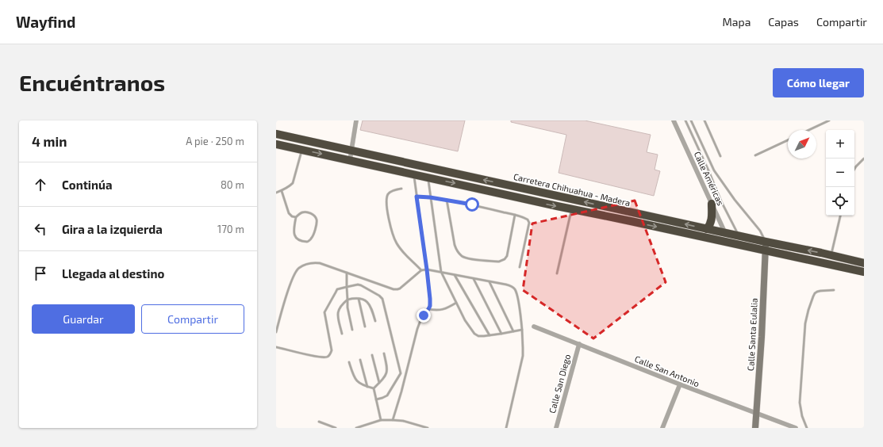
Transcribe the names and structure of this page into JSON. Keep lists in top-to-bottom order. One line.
{"streets":{"highway":["Carretera Chihuahua - Madera"],"street":["Calle Américas","Calle Santa Eulalia","Calle San Antonio","Calle San Diego"]},"crossings":[["Calle Américas","Carretera Chihuahua - Madera"],["Carretera Chihuahua - Madera","Calle Santa Eulalia"],["Calle Santa Eulalia","Calle San Antonio"],["Calle San Antonio","Calle San Diego"]],"north":"top right","page":{"header":"Wayfind","nav":["Mapa","Capas","Compartir"],"buttons":["Cómo llegar",["Guardar","Compartir"]],"title":"Encuéntranos","heading":["4 min","A pie · 250 m"],"map_buttons":["+","−"],"list":[["Continúa","80 m"],["Gira a la izquierda","170 m"],"Llegada al destino"]}}
